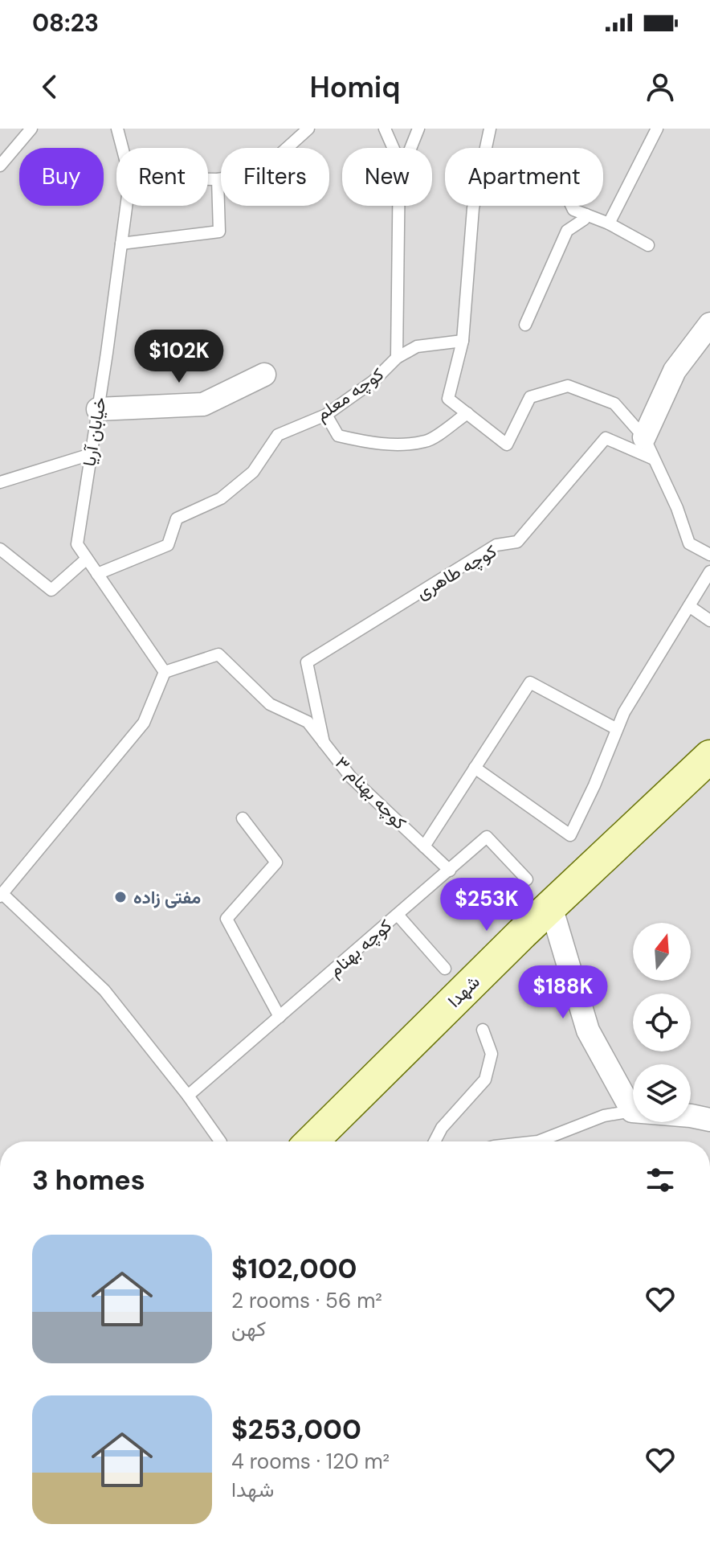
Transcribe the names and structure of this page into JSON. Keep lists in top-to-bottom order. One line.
{"streets":{"main road":["شهدا"],"lane":["کوچه معلم","خیابان آریا","کوچه طاهری","کوچه بهنام ۳","کوچه بهنام"]},"crossings":[["کوچه معلم","خیابان آریا"],["خیابان آریا","کوچه بهنام ۳"],["کوچه طاهری","کوچه بهنام ۳"],["کوچه بهنام ۳","کوچه بهنام"]],"places":["مفتی زاده"],"north":"top","page":{"status":"08:23","header":"Homiq","chip":["Buy","Rent","Filters","New","Apartment"],"price":["$102K","$253K","$188K"],"heading":"3 homes","list":[{"name":"$102,000","note":"2 rooms · 56 m² · کهن"},{"name":"$253,000","note":"4 rooms · 120 m² · شهدا"}]}}
